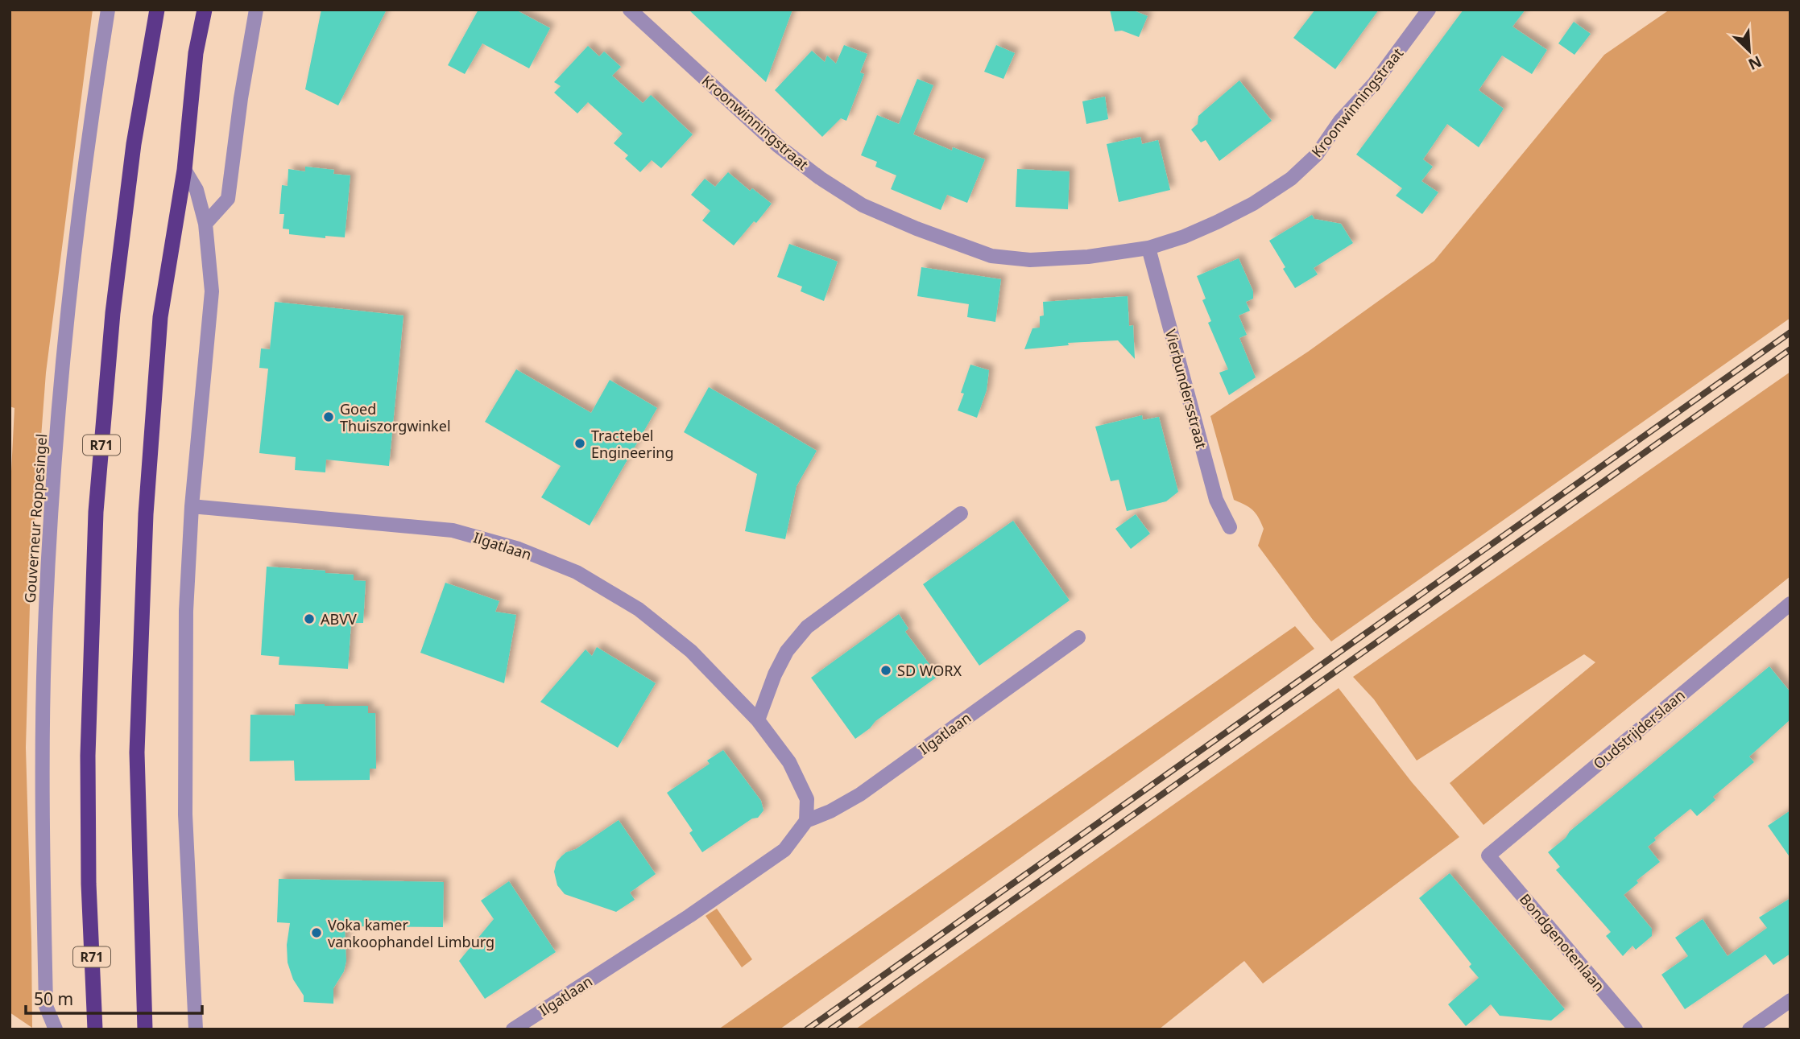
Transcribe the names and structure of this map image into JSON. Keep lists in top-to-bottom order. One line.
{"streets":{"highway":["R71"],"street":["Kroonwinningstraat","Vierbundersstraat","Gouverneur Roppesingel","Ilgatlaan","Oudstrijderslaan","Bondgenotenlaan"]},"crossings":[["Kroonwinningstraat","Vierbundersstraat"],["Oudstrijderslaan","Bondgenotenlaan"]],"places":["Goed Thuiszorgwinkel","Tractebel Engineering","ABVV","SD WORX","Voka kamer vankoophandel Limburg"],"scale_bar":"50 m","north":"bottom right"}
